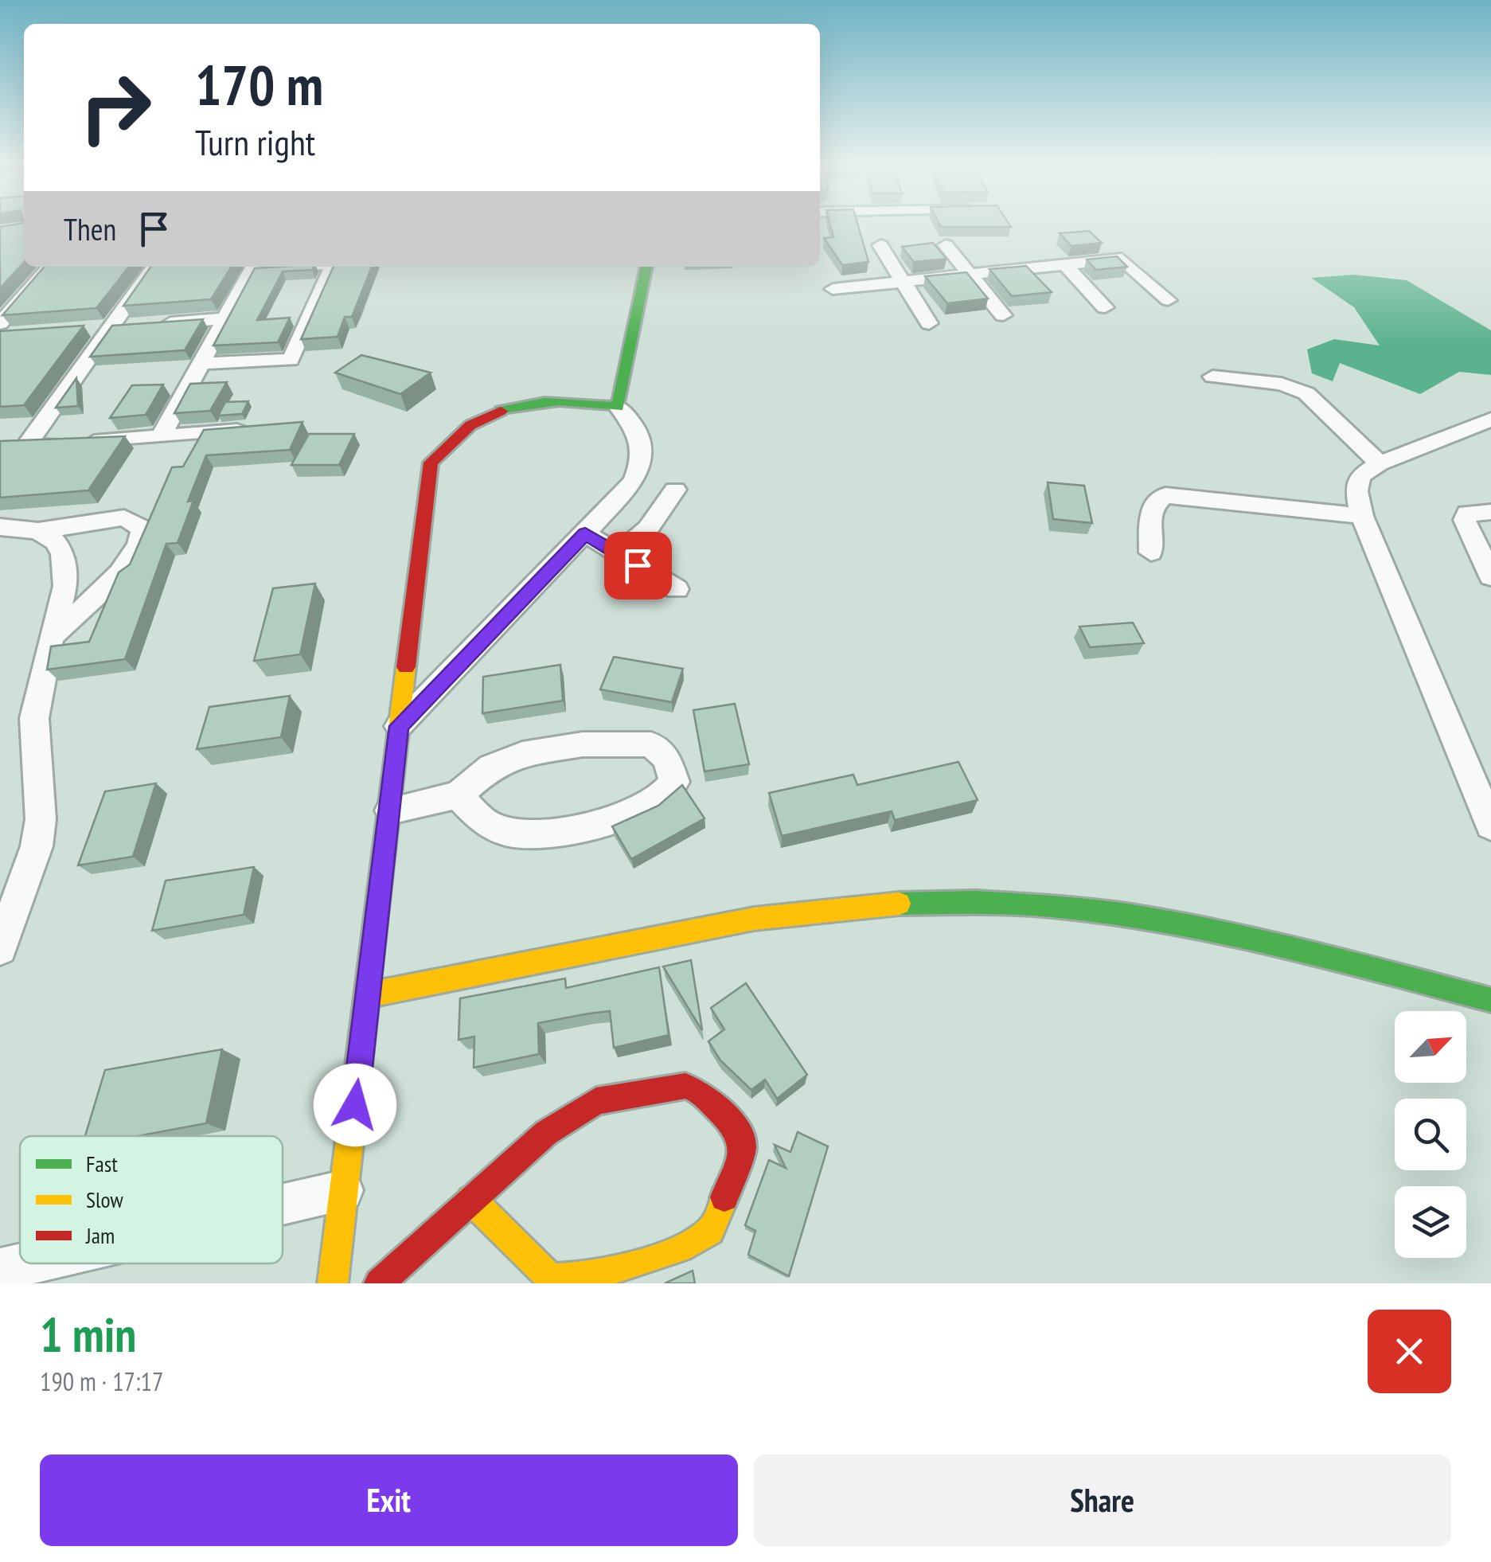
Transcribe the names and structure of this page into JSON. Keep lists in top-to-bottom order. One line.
{"legend":["Fast","Slow","Jam"],"north":"top right","page":{"turn":["170 m","Turn right"],"then":"Then","heading":["1 min","190 m · 17:17"],"buttons":["Exit","Share"]}}
